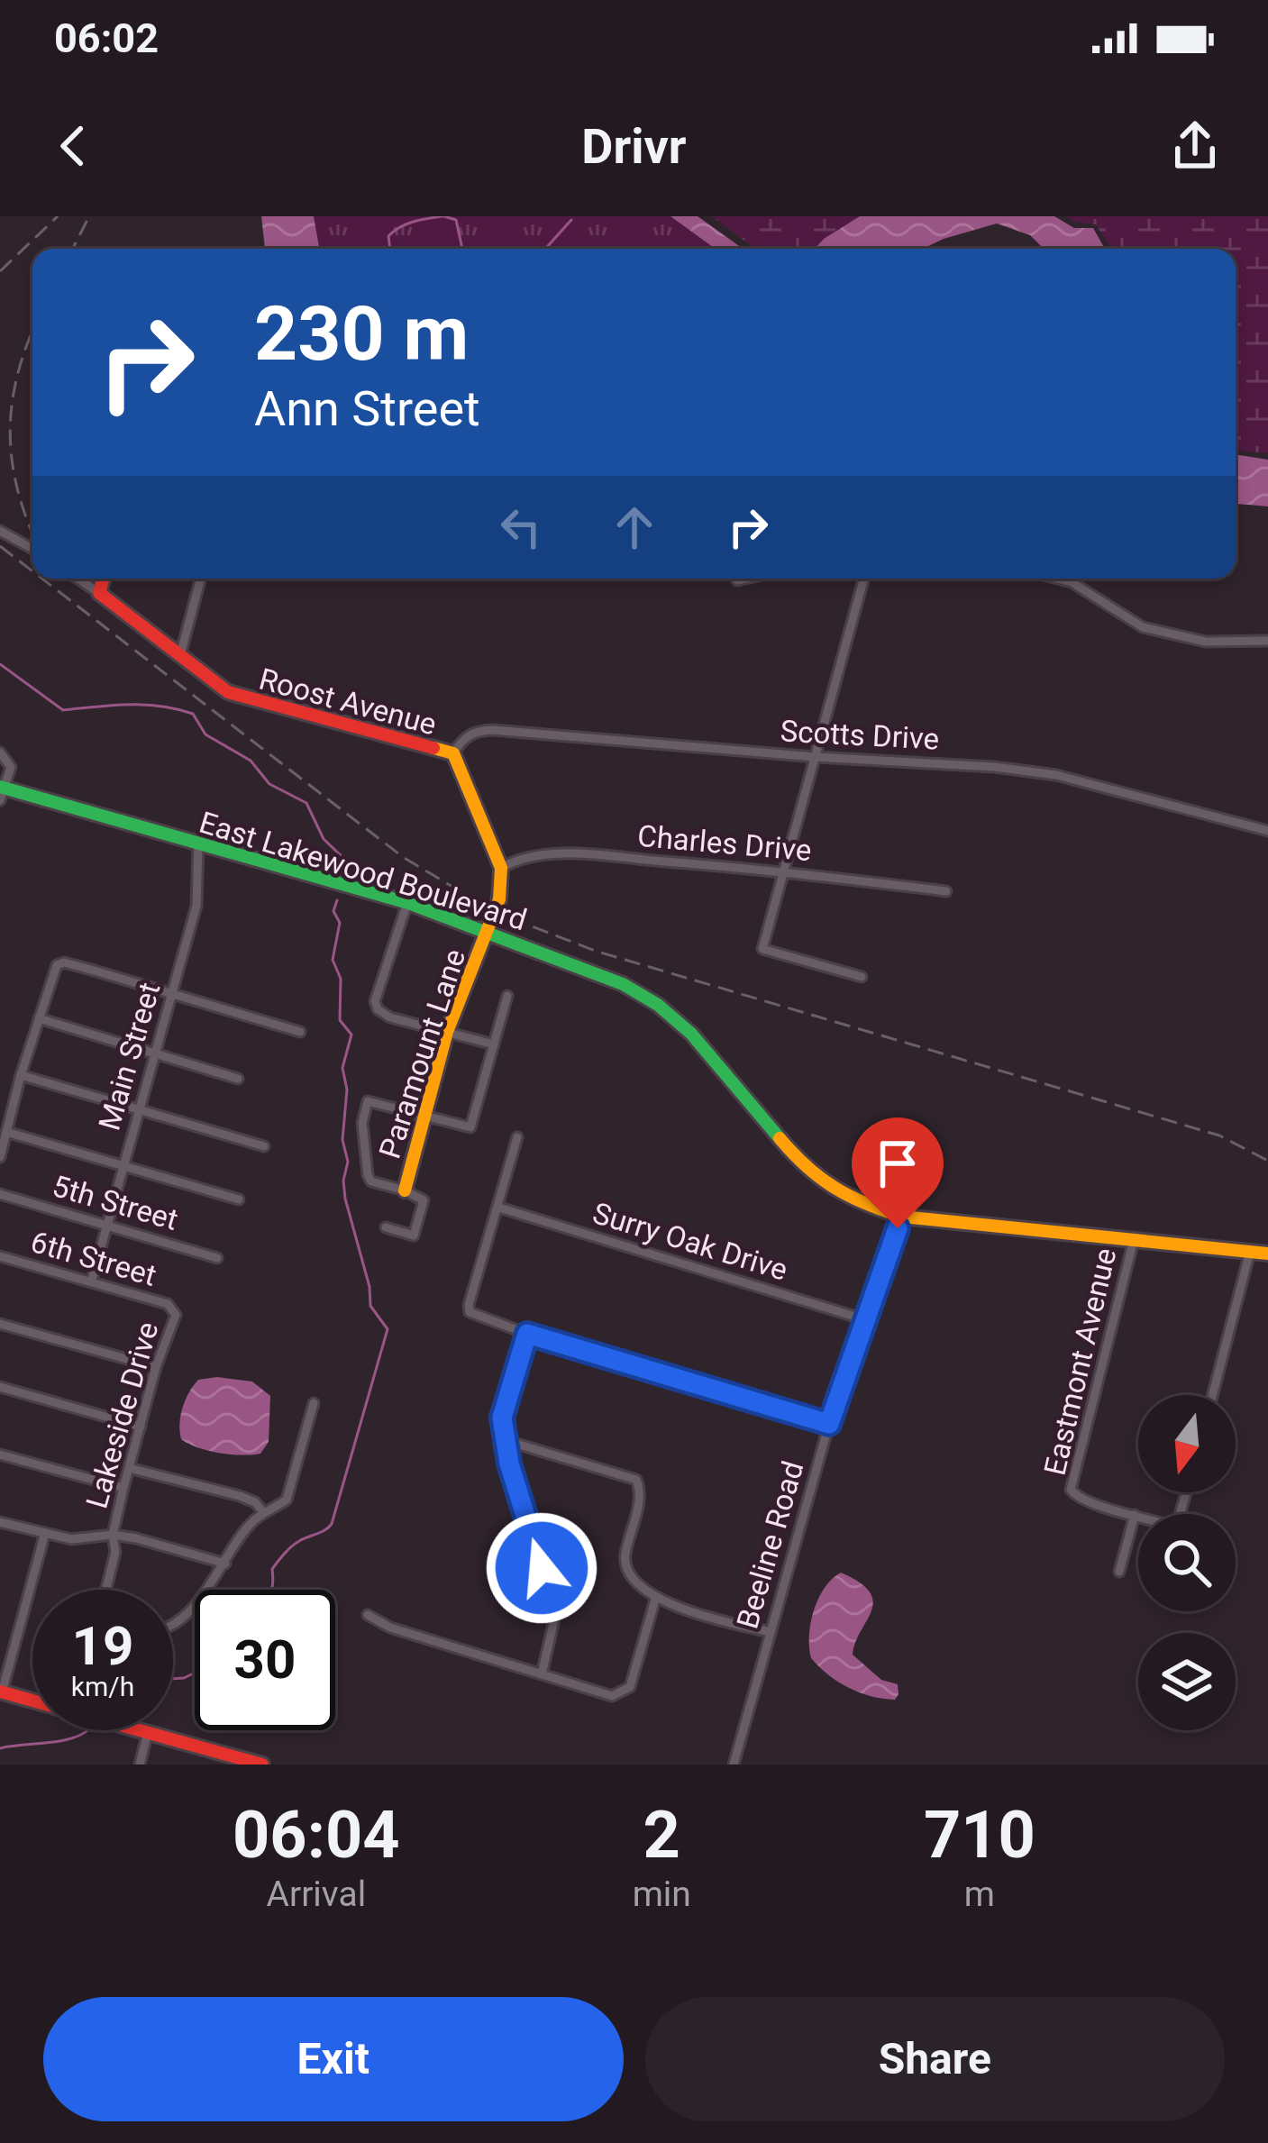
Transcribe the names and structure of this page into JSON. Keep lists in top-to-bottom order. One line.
{"streets":{"main road":["Roost Avenue","East Lakewood Boulevard","Paramount Lane"],"street":["Scotts Drive","Charles Drive","Main Street","5th Street","Surry Oak Drive","6th Street","Eastmont Avenue","Lakeside Drive","Beeline Road"]},"crossings":[["Roost Avenue","Scotts Drive"],["Roost Avenue","Charles Drive"],["East Lakewood Boulevard","Paramount Lane"],["East Lakewood Boulevard","Main Street"],["East Lakewood Boulevard","Eastmont Avenue"],["East Lakewood Boulevard","Beeline Road"],["Main Street","5th Street"],["Main Street","6th Street"],["Surry Oak Drive","Beeline Road"],["6th Street","Lakeside Drive"]],"north":"bottom","page":{"status":"06:02","header":"Drivr","turn":["230 m","Ann Street"],"speed":"19 km/h","limit":"30","eta":["06:04","Arrival","2","min","710","m"],"buttons":["Exit","Share"]}}
